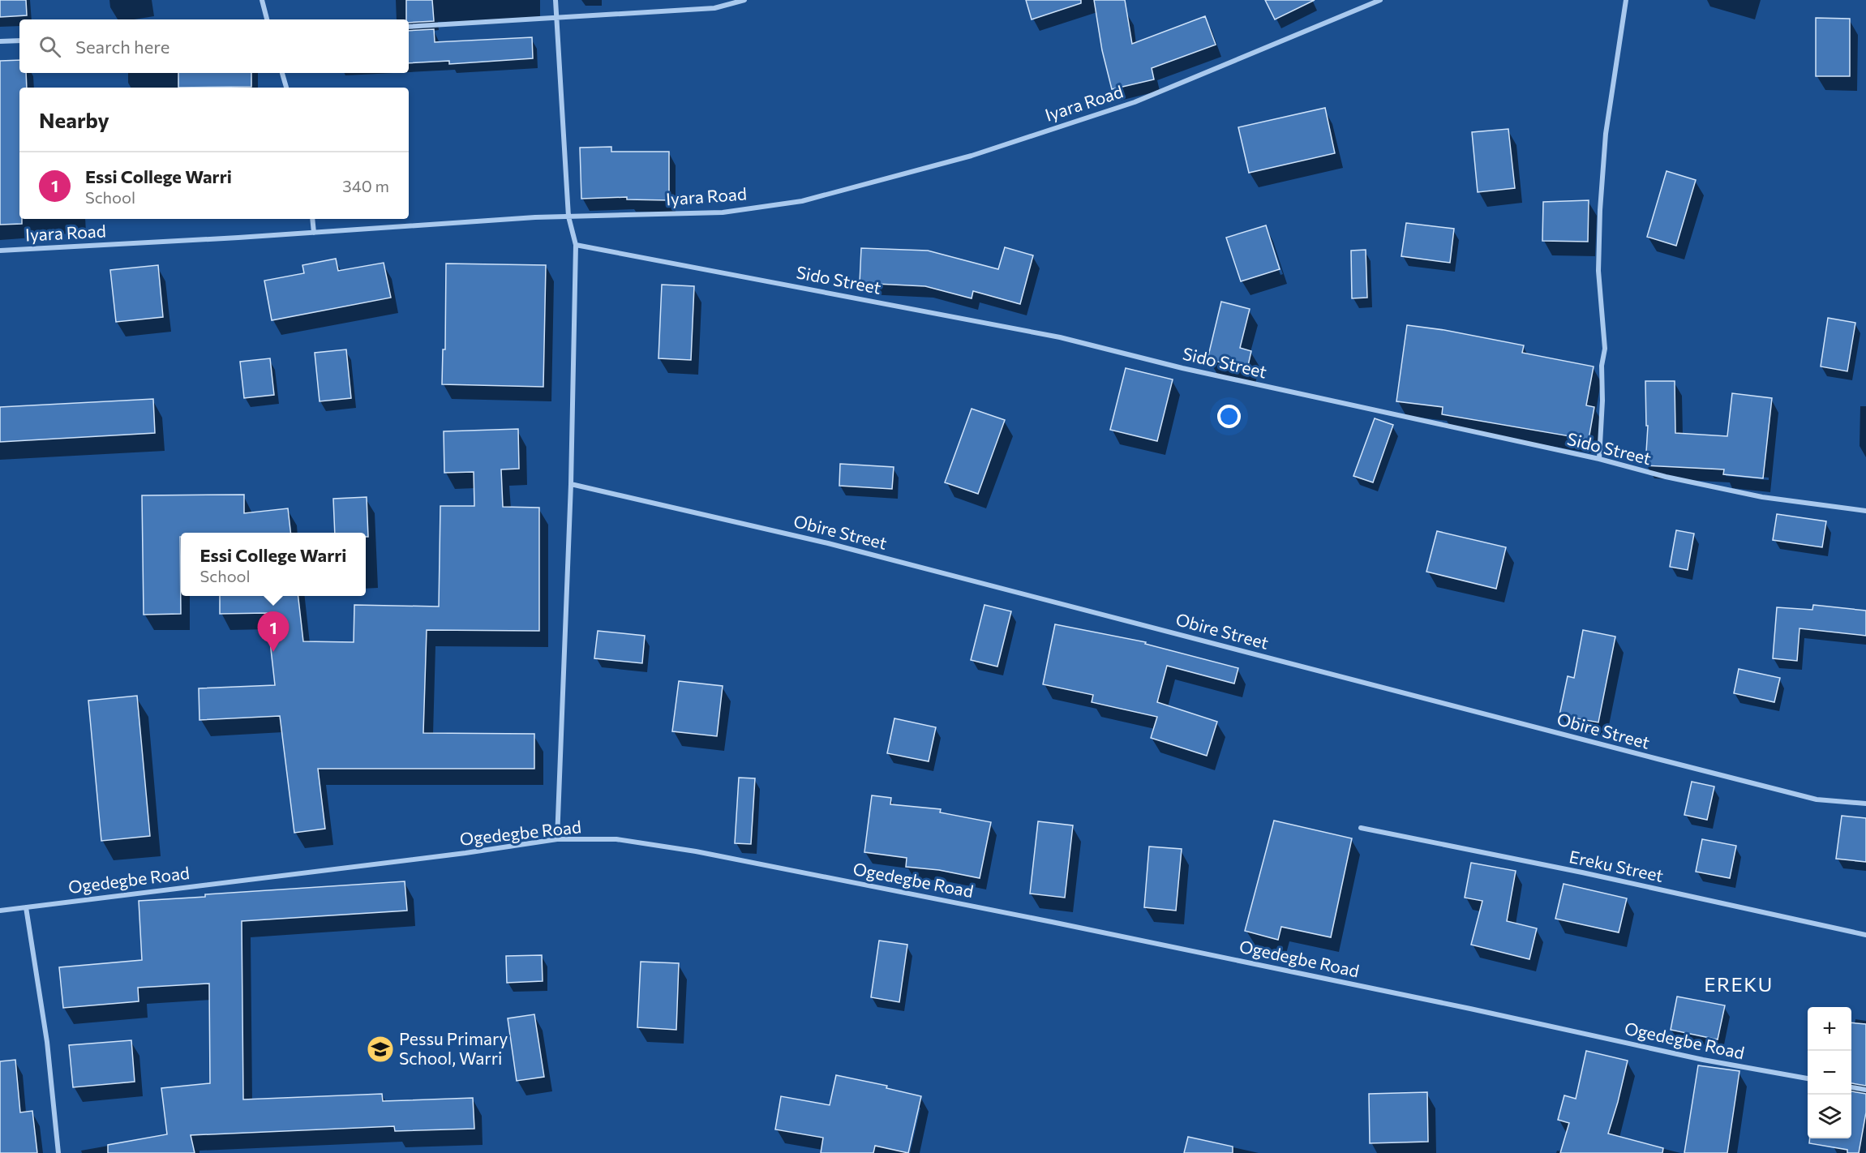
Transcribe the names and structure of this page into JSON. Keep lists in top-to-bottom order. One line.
{"streets":{"street":["Iyara Road","Sido Street","Obire Street","Ogedegbe Road","Ereku Street"]},"districts":["EREKU"],"places":{"school or university":["Pessu Primary School, Warri"]},"page":{"search":"Search here","heading":"Nearby","list":[{"mark":"1","name":"Essi College Warri","note":"School","value":"340 m"}],"popup":["Essi College Warri","School"],"pins":"1","map_buttons":["+","−"]}}
